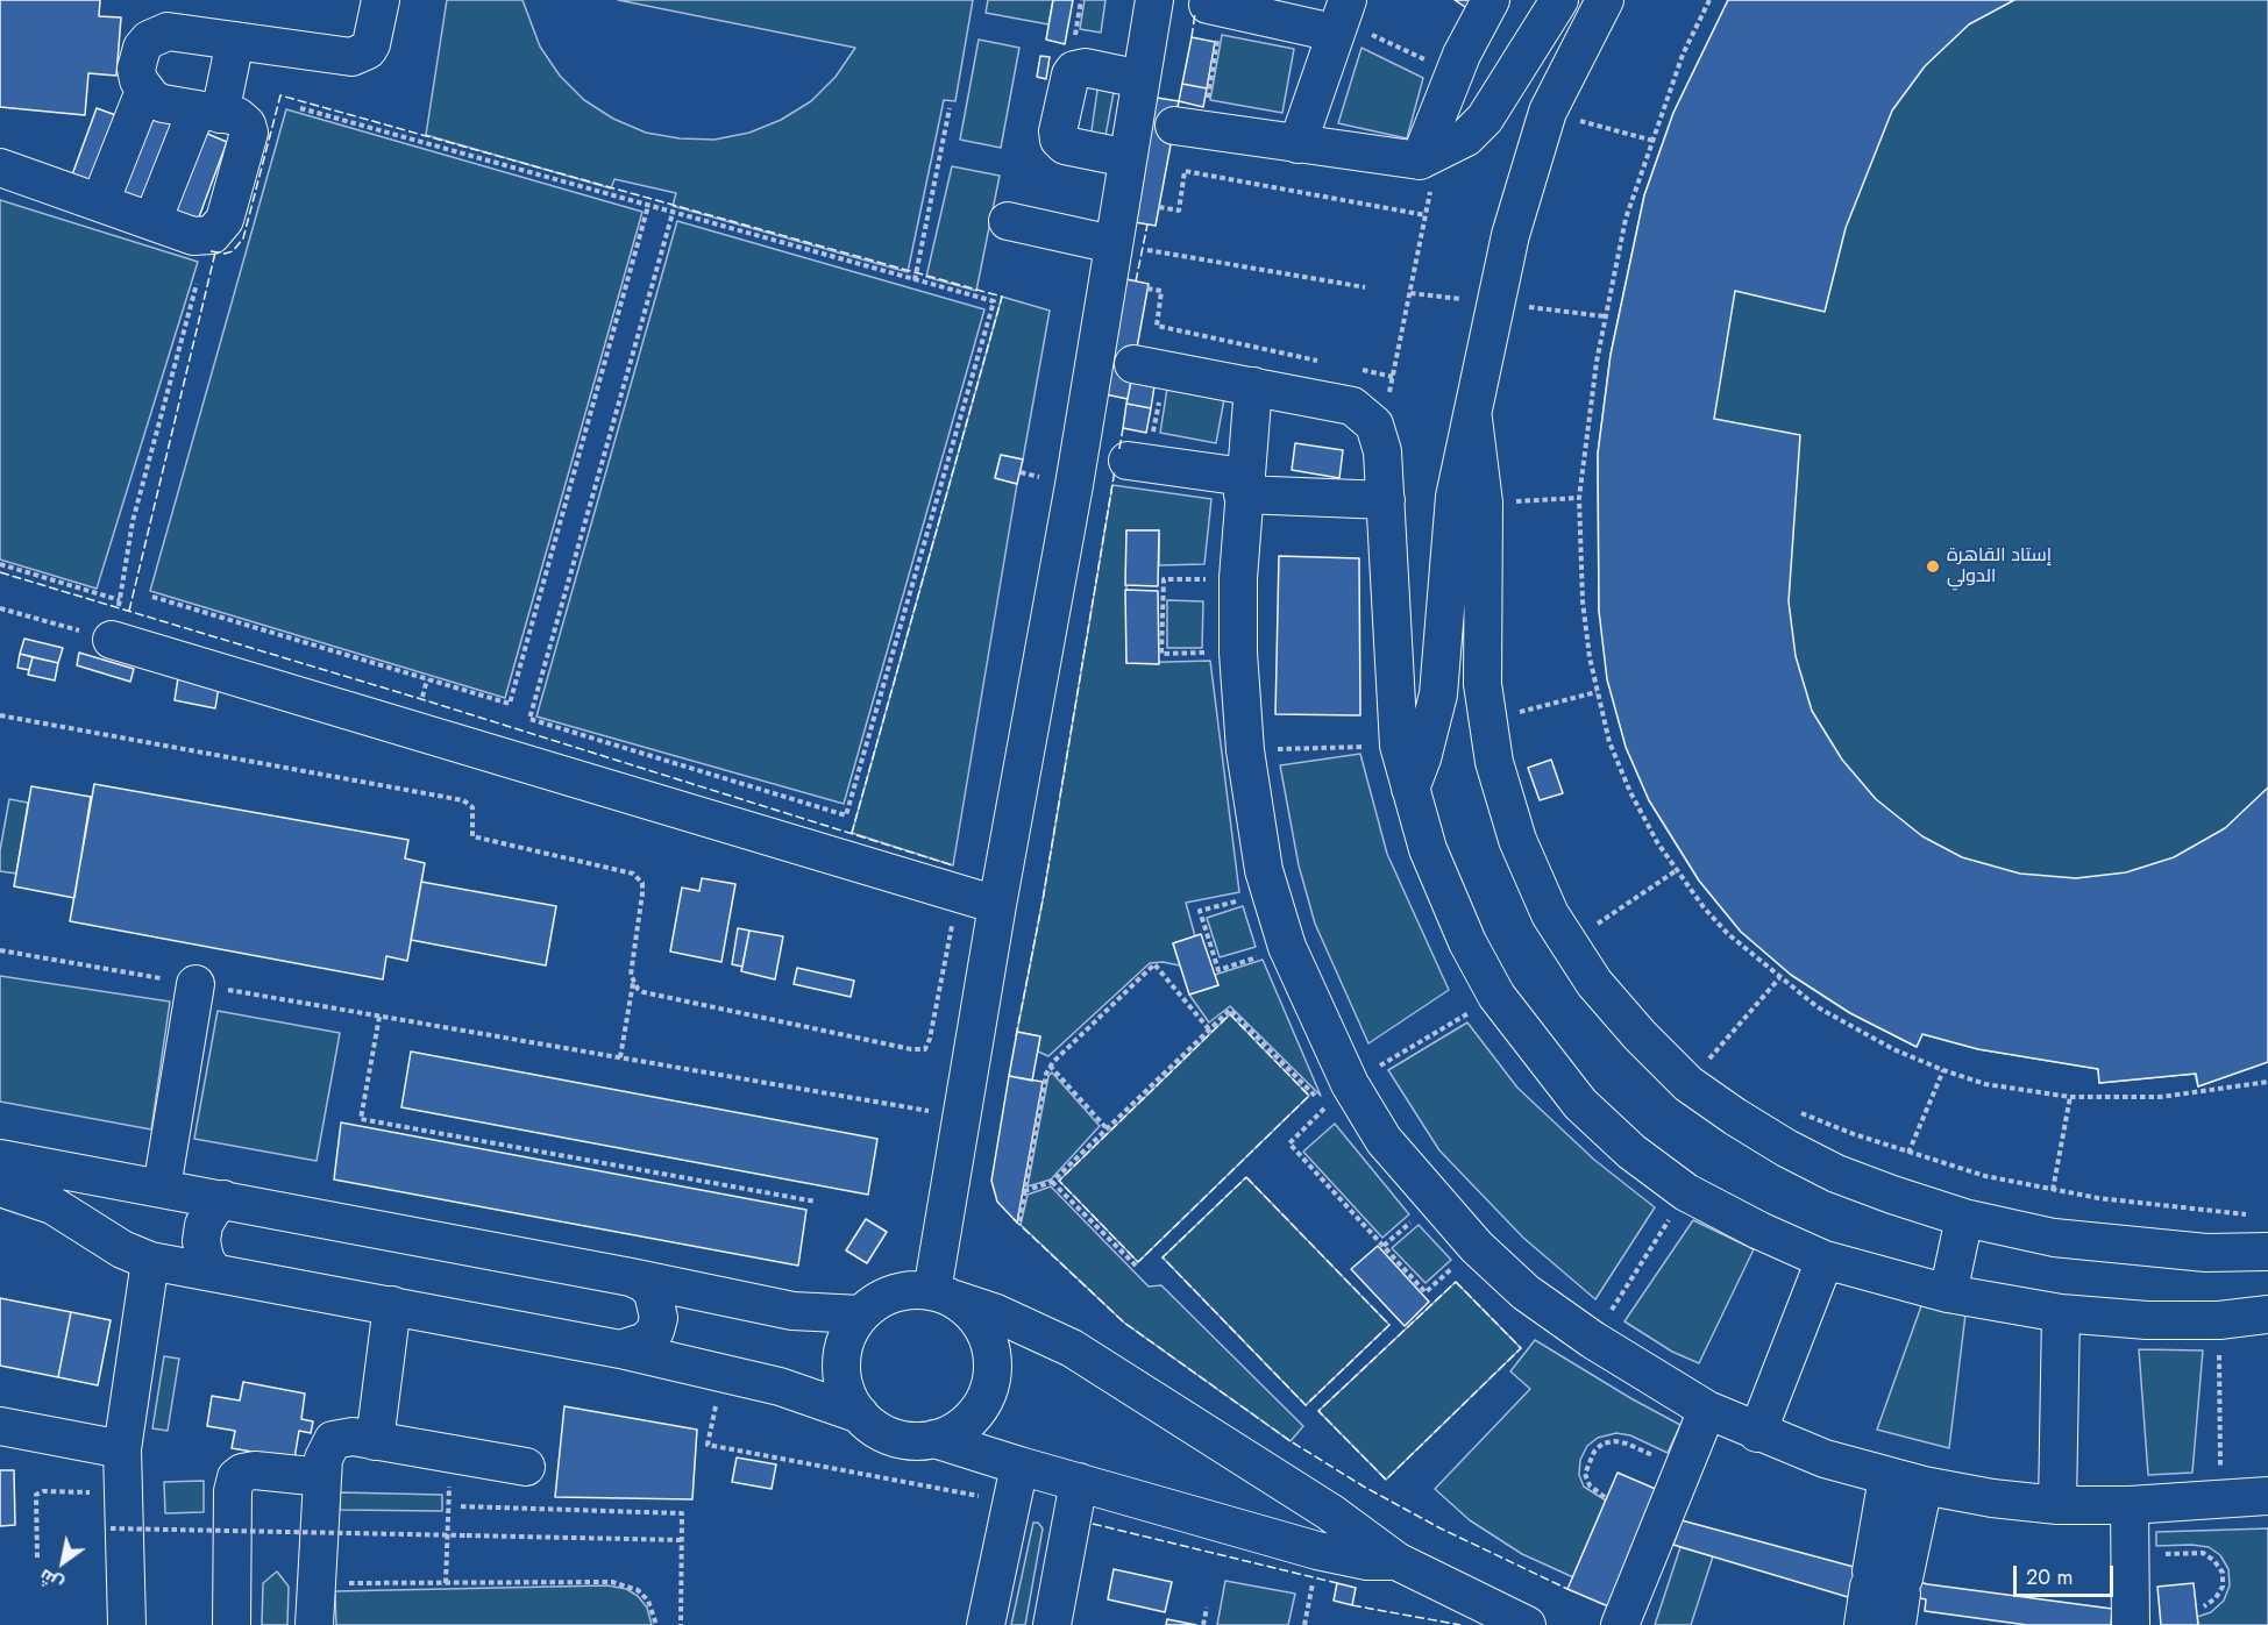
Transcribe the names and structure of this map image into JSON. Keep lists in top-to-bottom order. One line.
{"places":["إستاد القاهرة الدولي"],"scale_bar":"20 m","north":"bottom left"}
